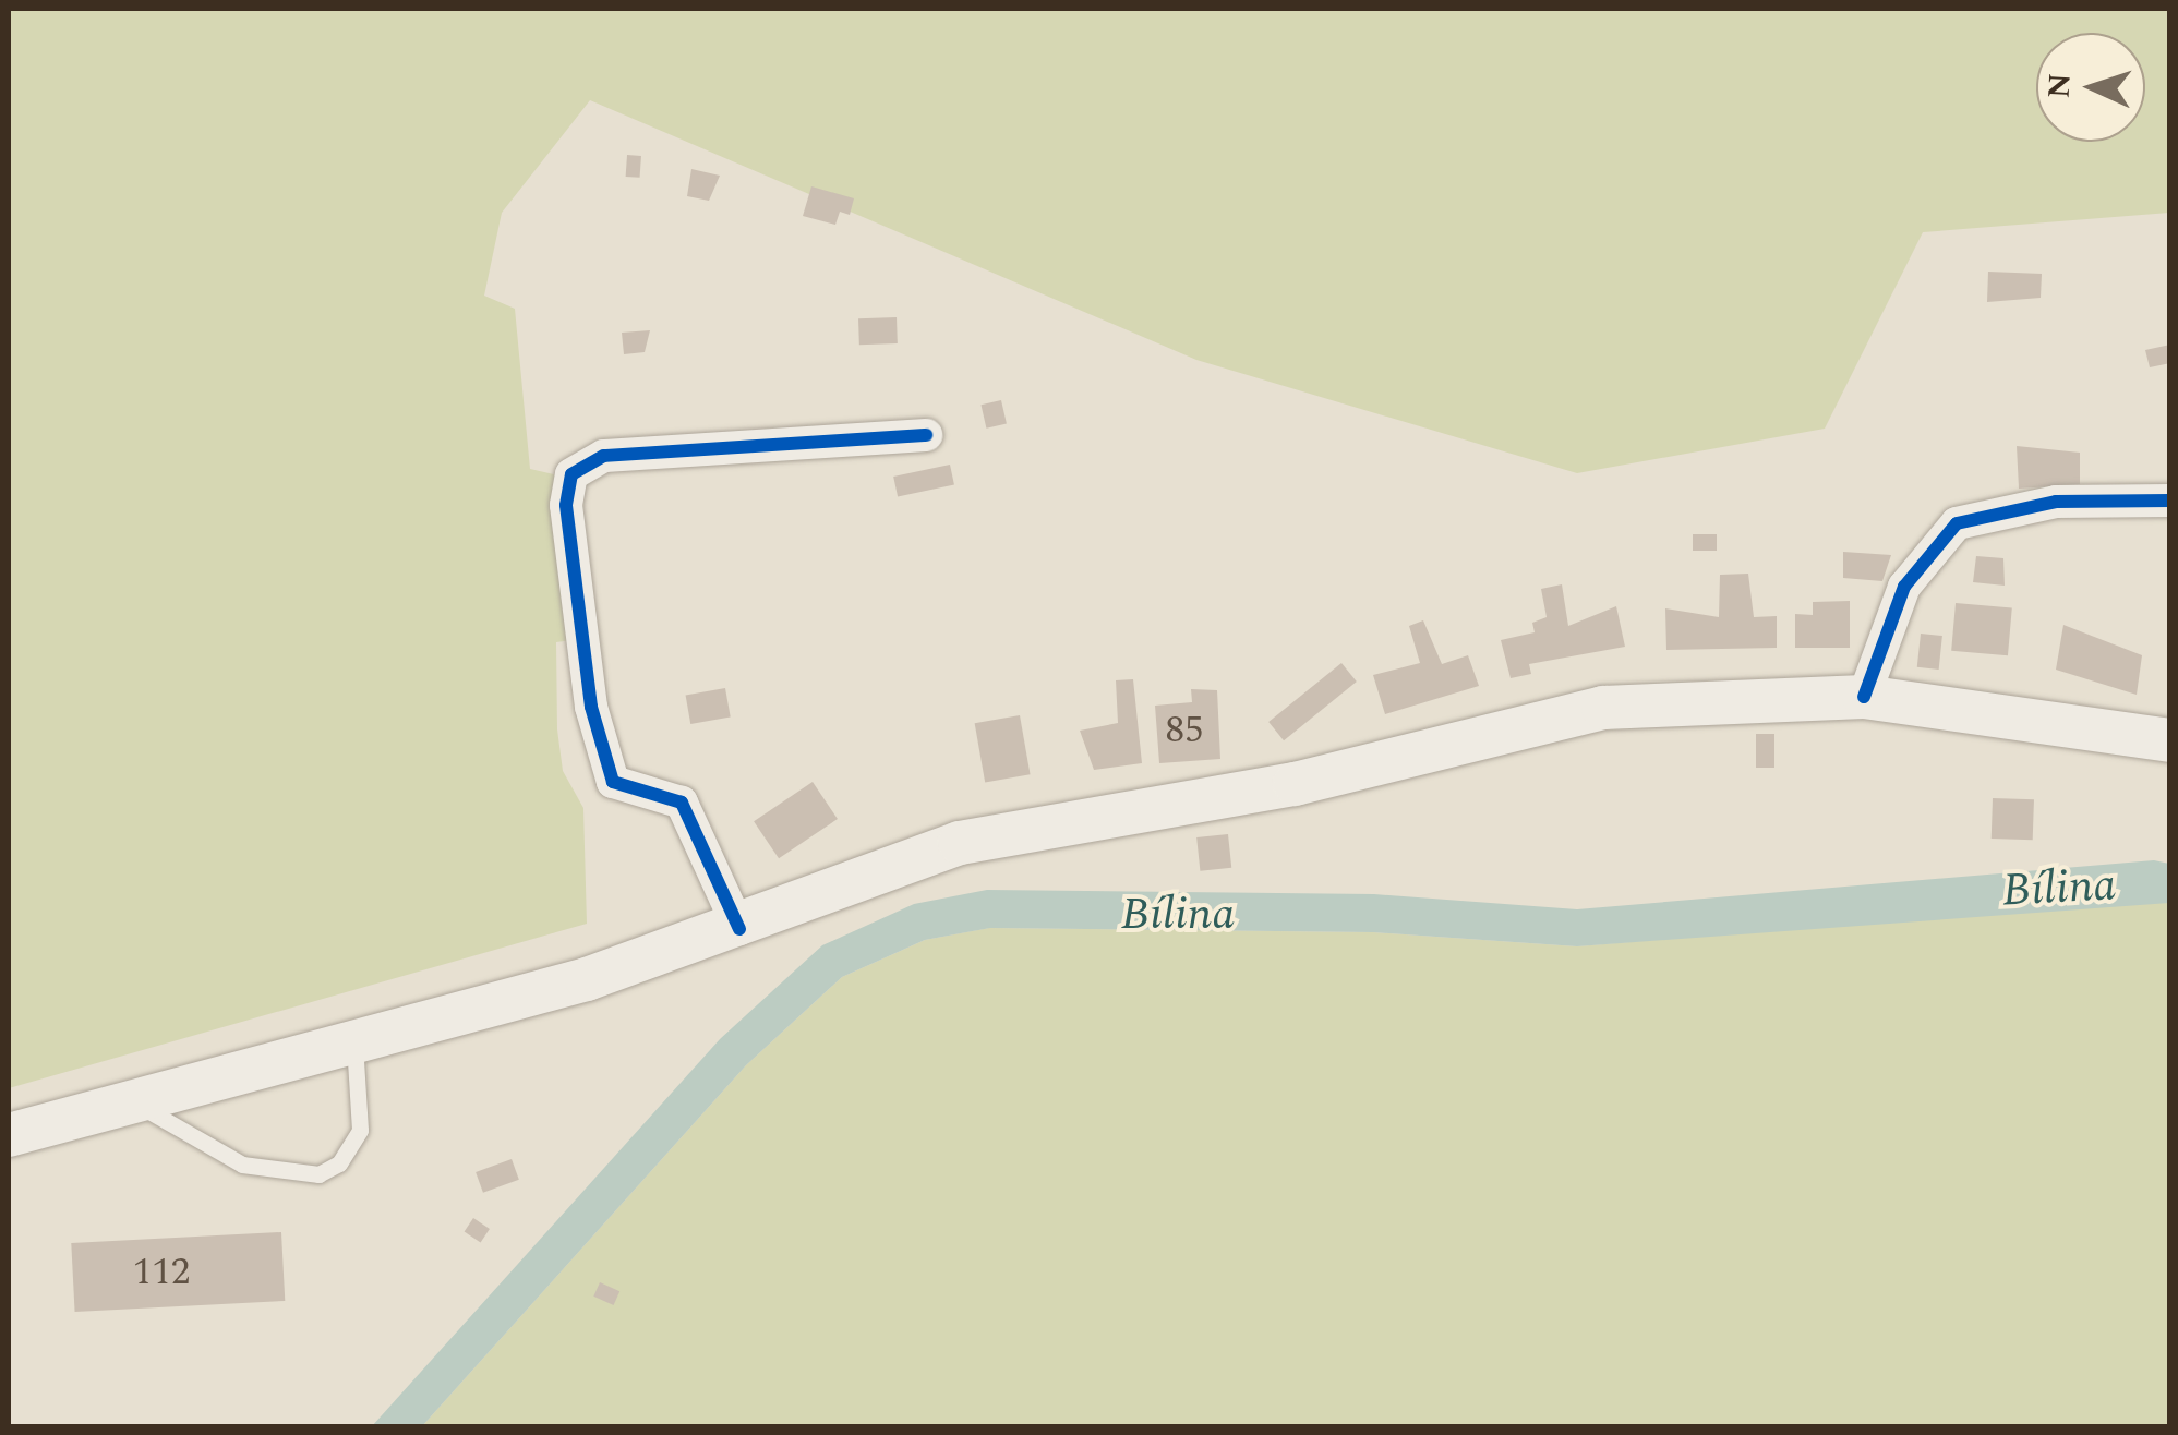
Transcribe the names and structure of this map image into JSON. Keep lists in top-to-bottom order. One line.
{"water":["Bílina"],"house_numbers":["85","112"],"north":"left"}
